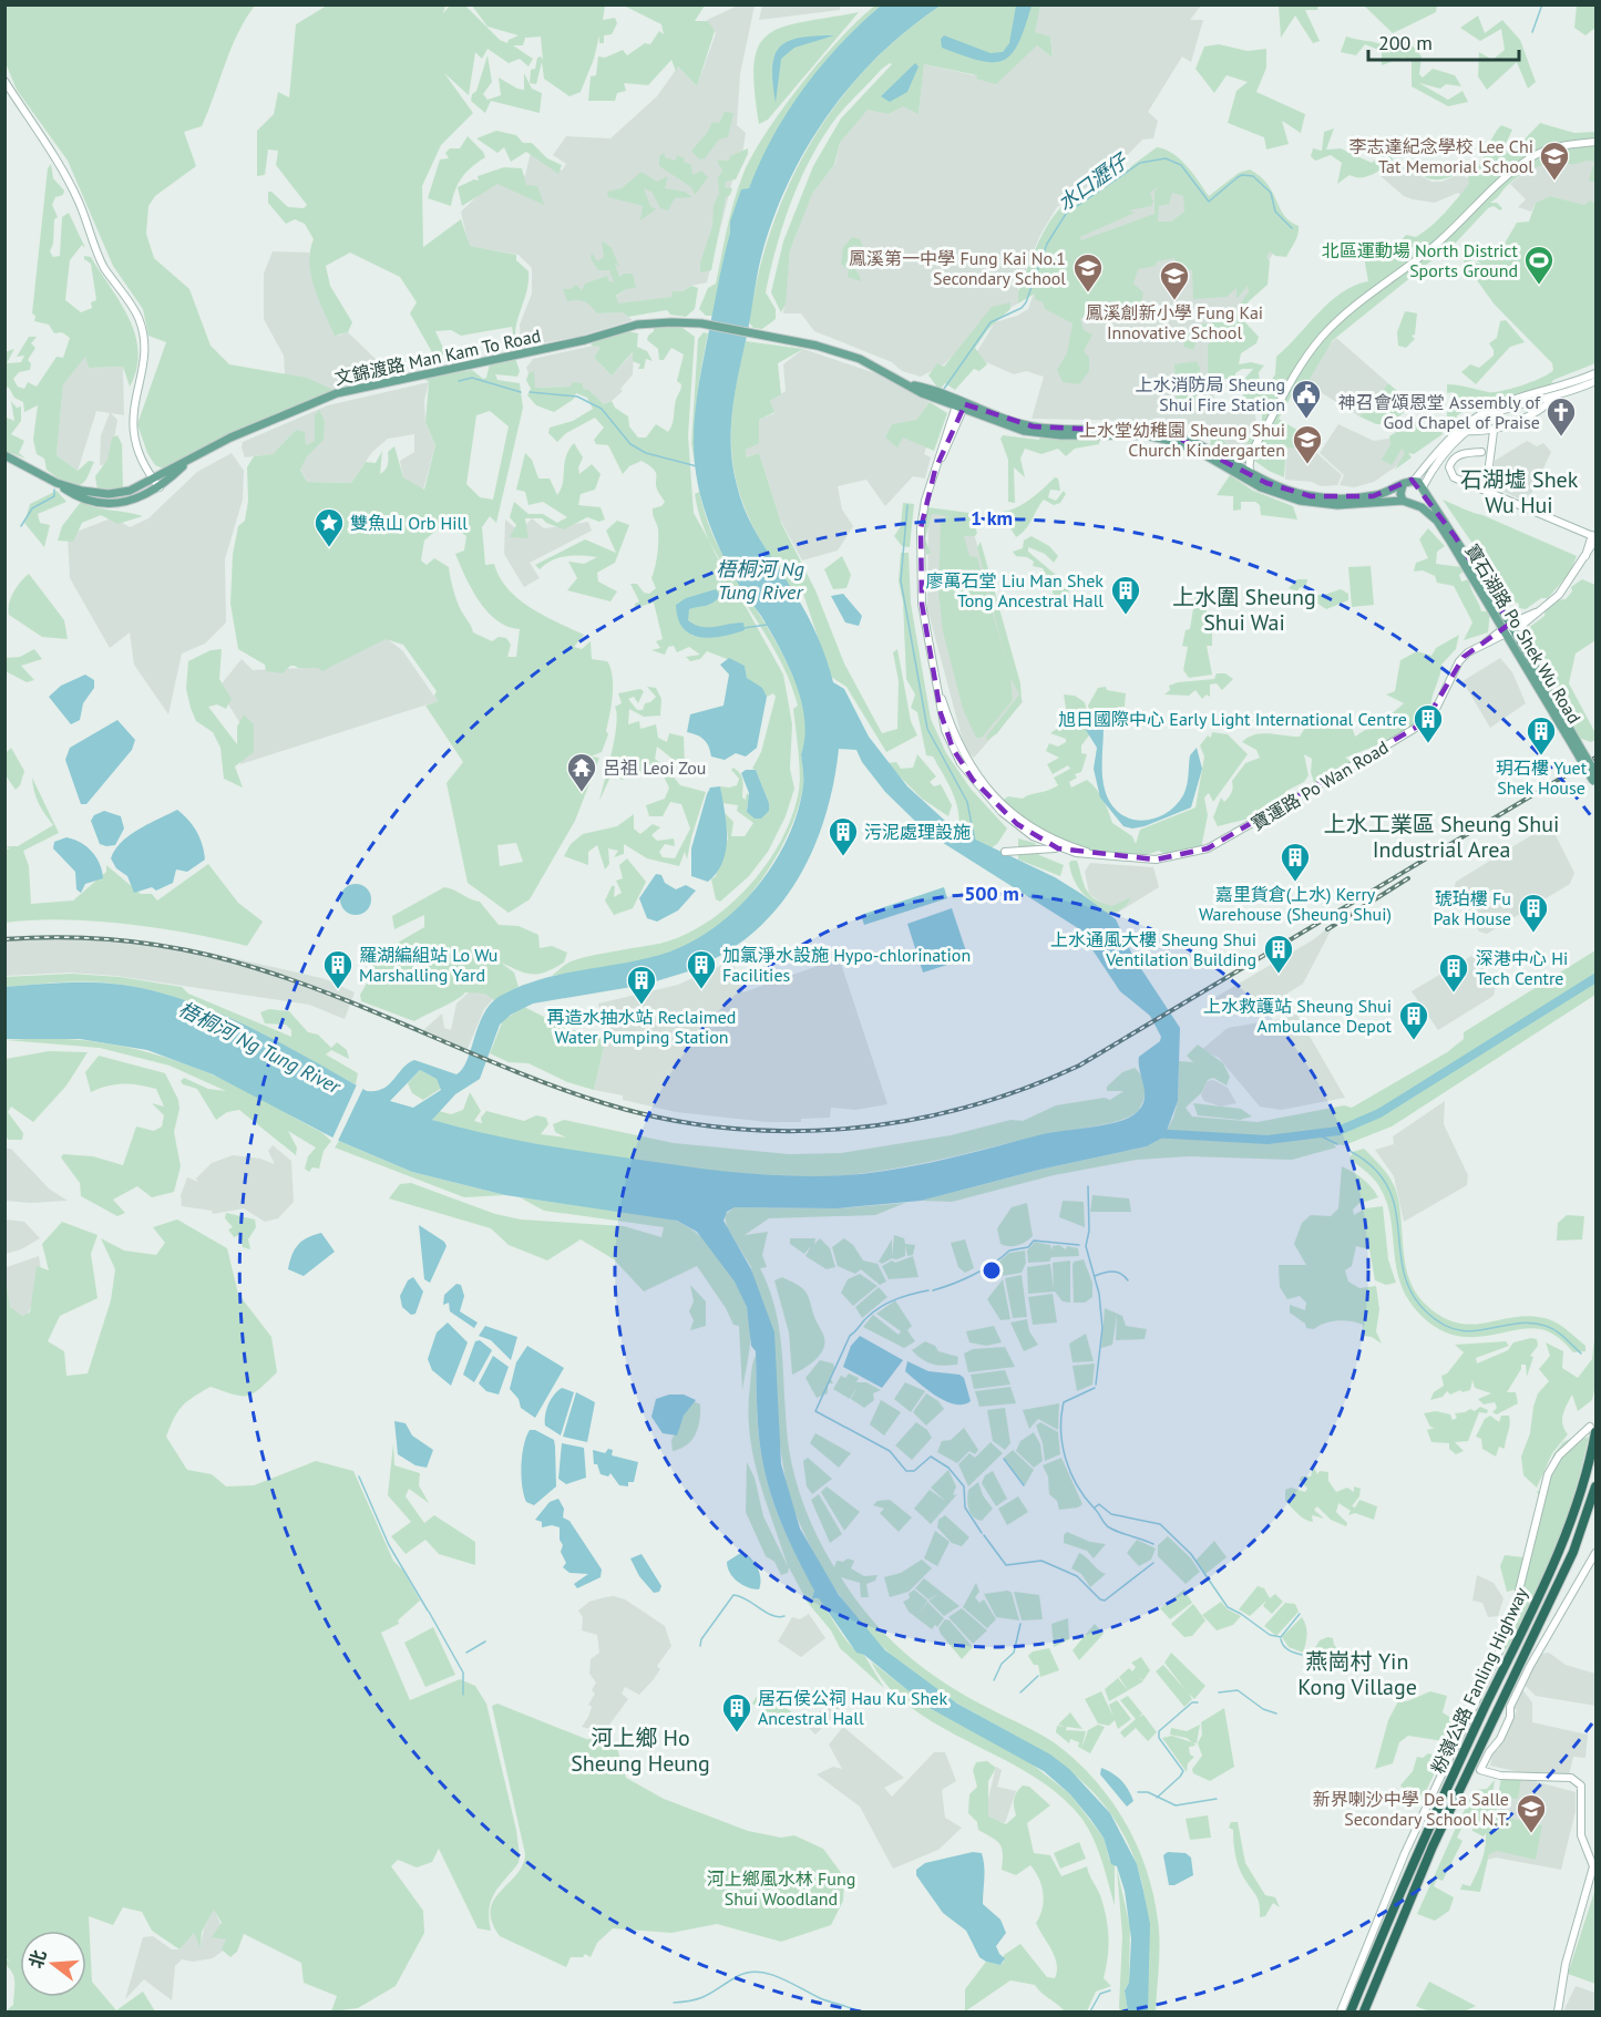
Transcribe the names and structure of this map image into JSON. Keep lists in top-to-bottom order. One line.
{"streets":{"highway":["粉嶺公路 Fanling Highway"],"main road":["文錦渡路 Man Kam To Road","寶石湖路 Po Shek Wu Road"],"street":["寶運路 Po Wan Road"]},"crossings":[["文錦渡路 Man Kam To Road","寶運路 Po Wan Road"],["寶石湖路 Po Shek Wu Road","寶運路 Po Wan Road"]],"districts":["石湖墟 Shek Wu Hui","上水圍 Sheung Shui Wai","上水工業區 Sheung Shui Industrial Area","燕崗村 Yin Kong Village","河上鄉 Ho Sheung Heung"],"water":["水口瀝仔","梧桐河 Ng Tung River"],"parks":["河上鄉風水林 Fung Shui Woodland"],"places":{"school or university":["李志達紀念學校 Lee Chi Tat Memorial School","鳳溪第一中學 Fung Kai No.1 Secondary School","鳳溪創新小學 Fung Kai Innovative School","上水堂幼稚園 Sheung Shui Church Kindergarten","新界喇沙中學 De La Salle Secondary School N.T."],"sports":["北區運動場 North District Sports Ground"],"public building":["上水消防局 Sheung Shui Fire Station"],"church":["神召會頌恩堂 Assembly of God Chapel of Praise"],"place":["雙魚山 Orb Hill"],"building":["廖萬石堂 Liu Man Shek Tong Ancestral Hall","旭日國際中心 Early Light International Centre","玥石樓 Yuet Shek House","污泥處理設施","嘉里貨倉(上水) Kerry Warehouse (Sheung Shui)","琥珀樓 Fu Pak House","上水通風大樓 Sheung Shui Ventilation Building","羅湖編組站 Lo Wu Marshalling Yard","加氯淨水設施 Hypo-chlorination Facilities","深港中心 Hi Tech Centre","再造水抽水站 Reclaimed Water Pumping Station","上水救護站 Sheung Shui Ambulance Depot","居石侯公祠 Hau Ku Shek Ancestral Hall"],"temple":["呂祖 Leoi Zou"]},"scale_bar":"200 m","north":"left","rings":["1 km","500 m"]}
